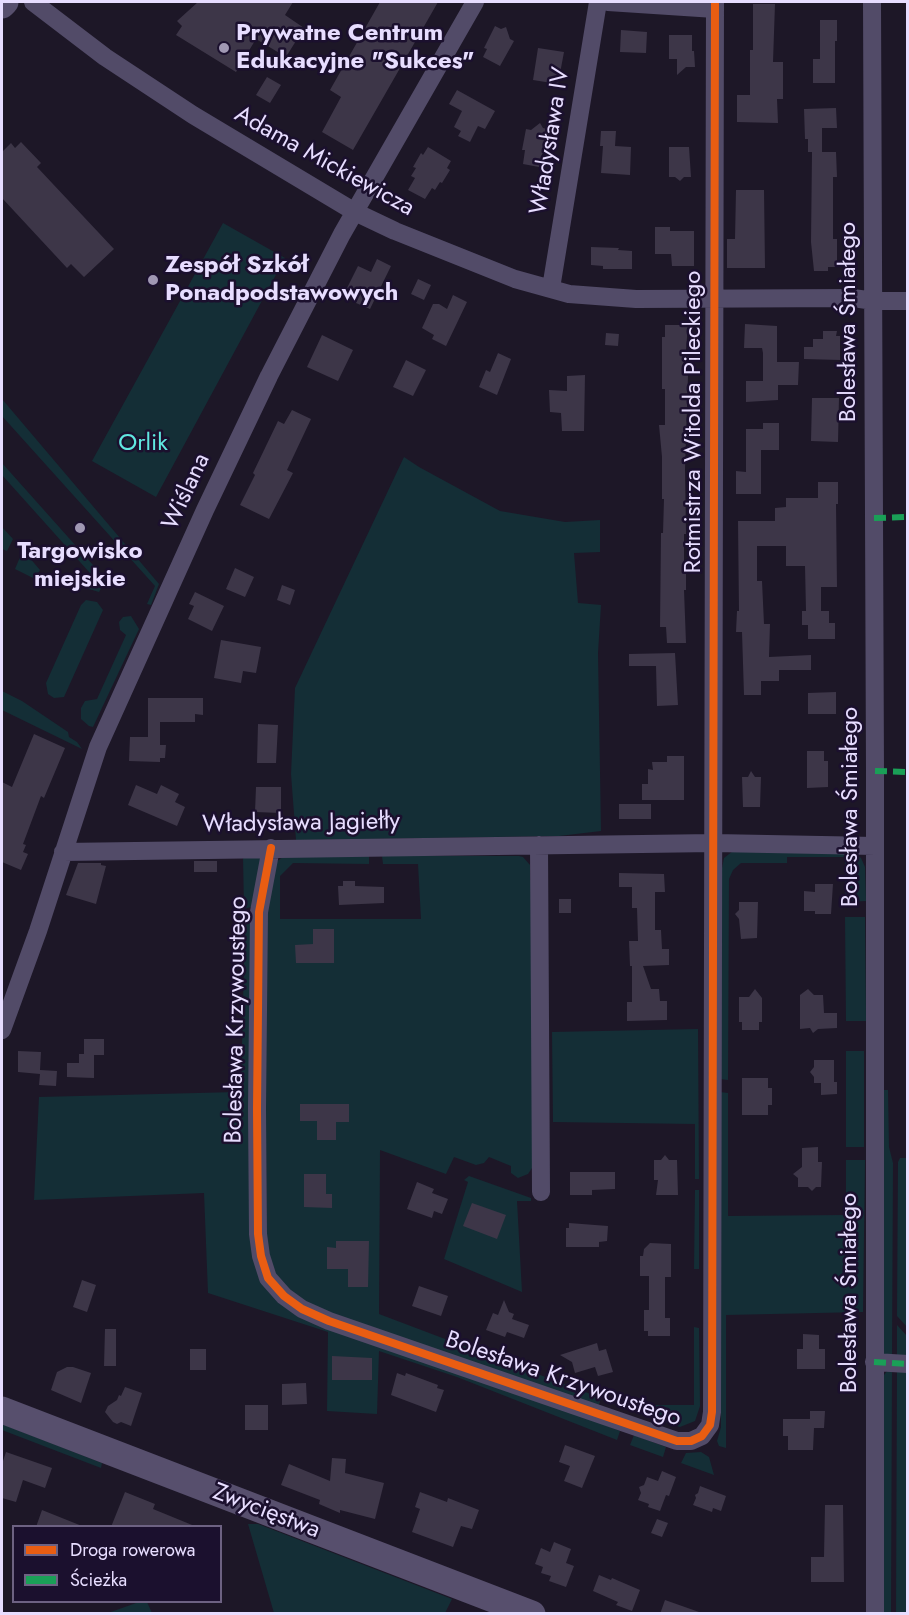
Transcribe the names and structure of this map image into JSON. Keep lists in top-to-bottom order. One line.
{"streets":{"street":["Władysława IV","Adama Mickiewicza","Bolesława Śmiałego","Rotmistrza Witolda Pileckiego","Wiślana","Władysława Jagiełły","Bolesława Krzywoustego","Zwycięstwa"]},"crossings":[["Władysława IV","Adama Mickiewicza"],["Adama Mickiewicza","Bolesława Śmiałego"],["Adama Mickiewicza","Rotmistrza Witolda Pileckiego"],["Adama Mickiewicza","Wiślana"],["Bolesława Śmiałego","Władysława Jagiełły"],["Rotmistrza Witolda Pileckiego","Władysława Jagiełły"],["Rotmistrza Witolda Pileckiego","Bolesława Krzywoustego"],["Wiślana","Władysława Jagiełły"],["Władysława Jagiełły","Bolesława Krzywoustego"]],"parks":["Orlik"],"places":["Prywatne Centrum Edukacyjne \"Sukces\"","Zespół Szkół Ponadpodstawowych","Targowisko miejskie"],"legend":["Droga rowerowa","Ścieżka"]}
